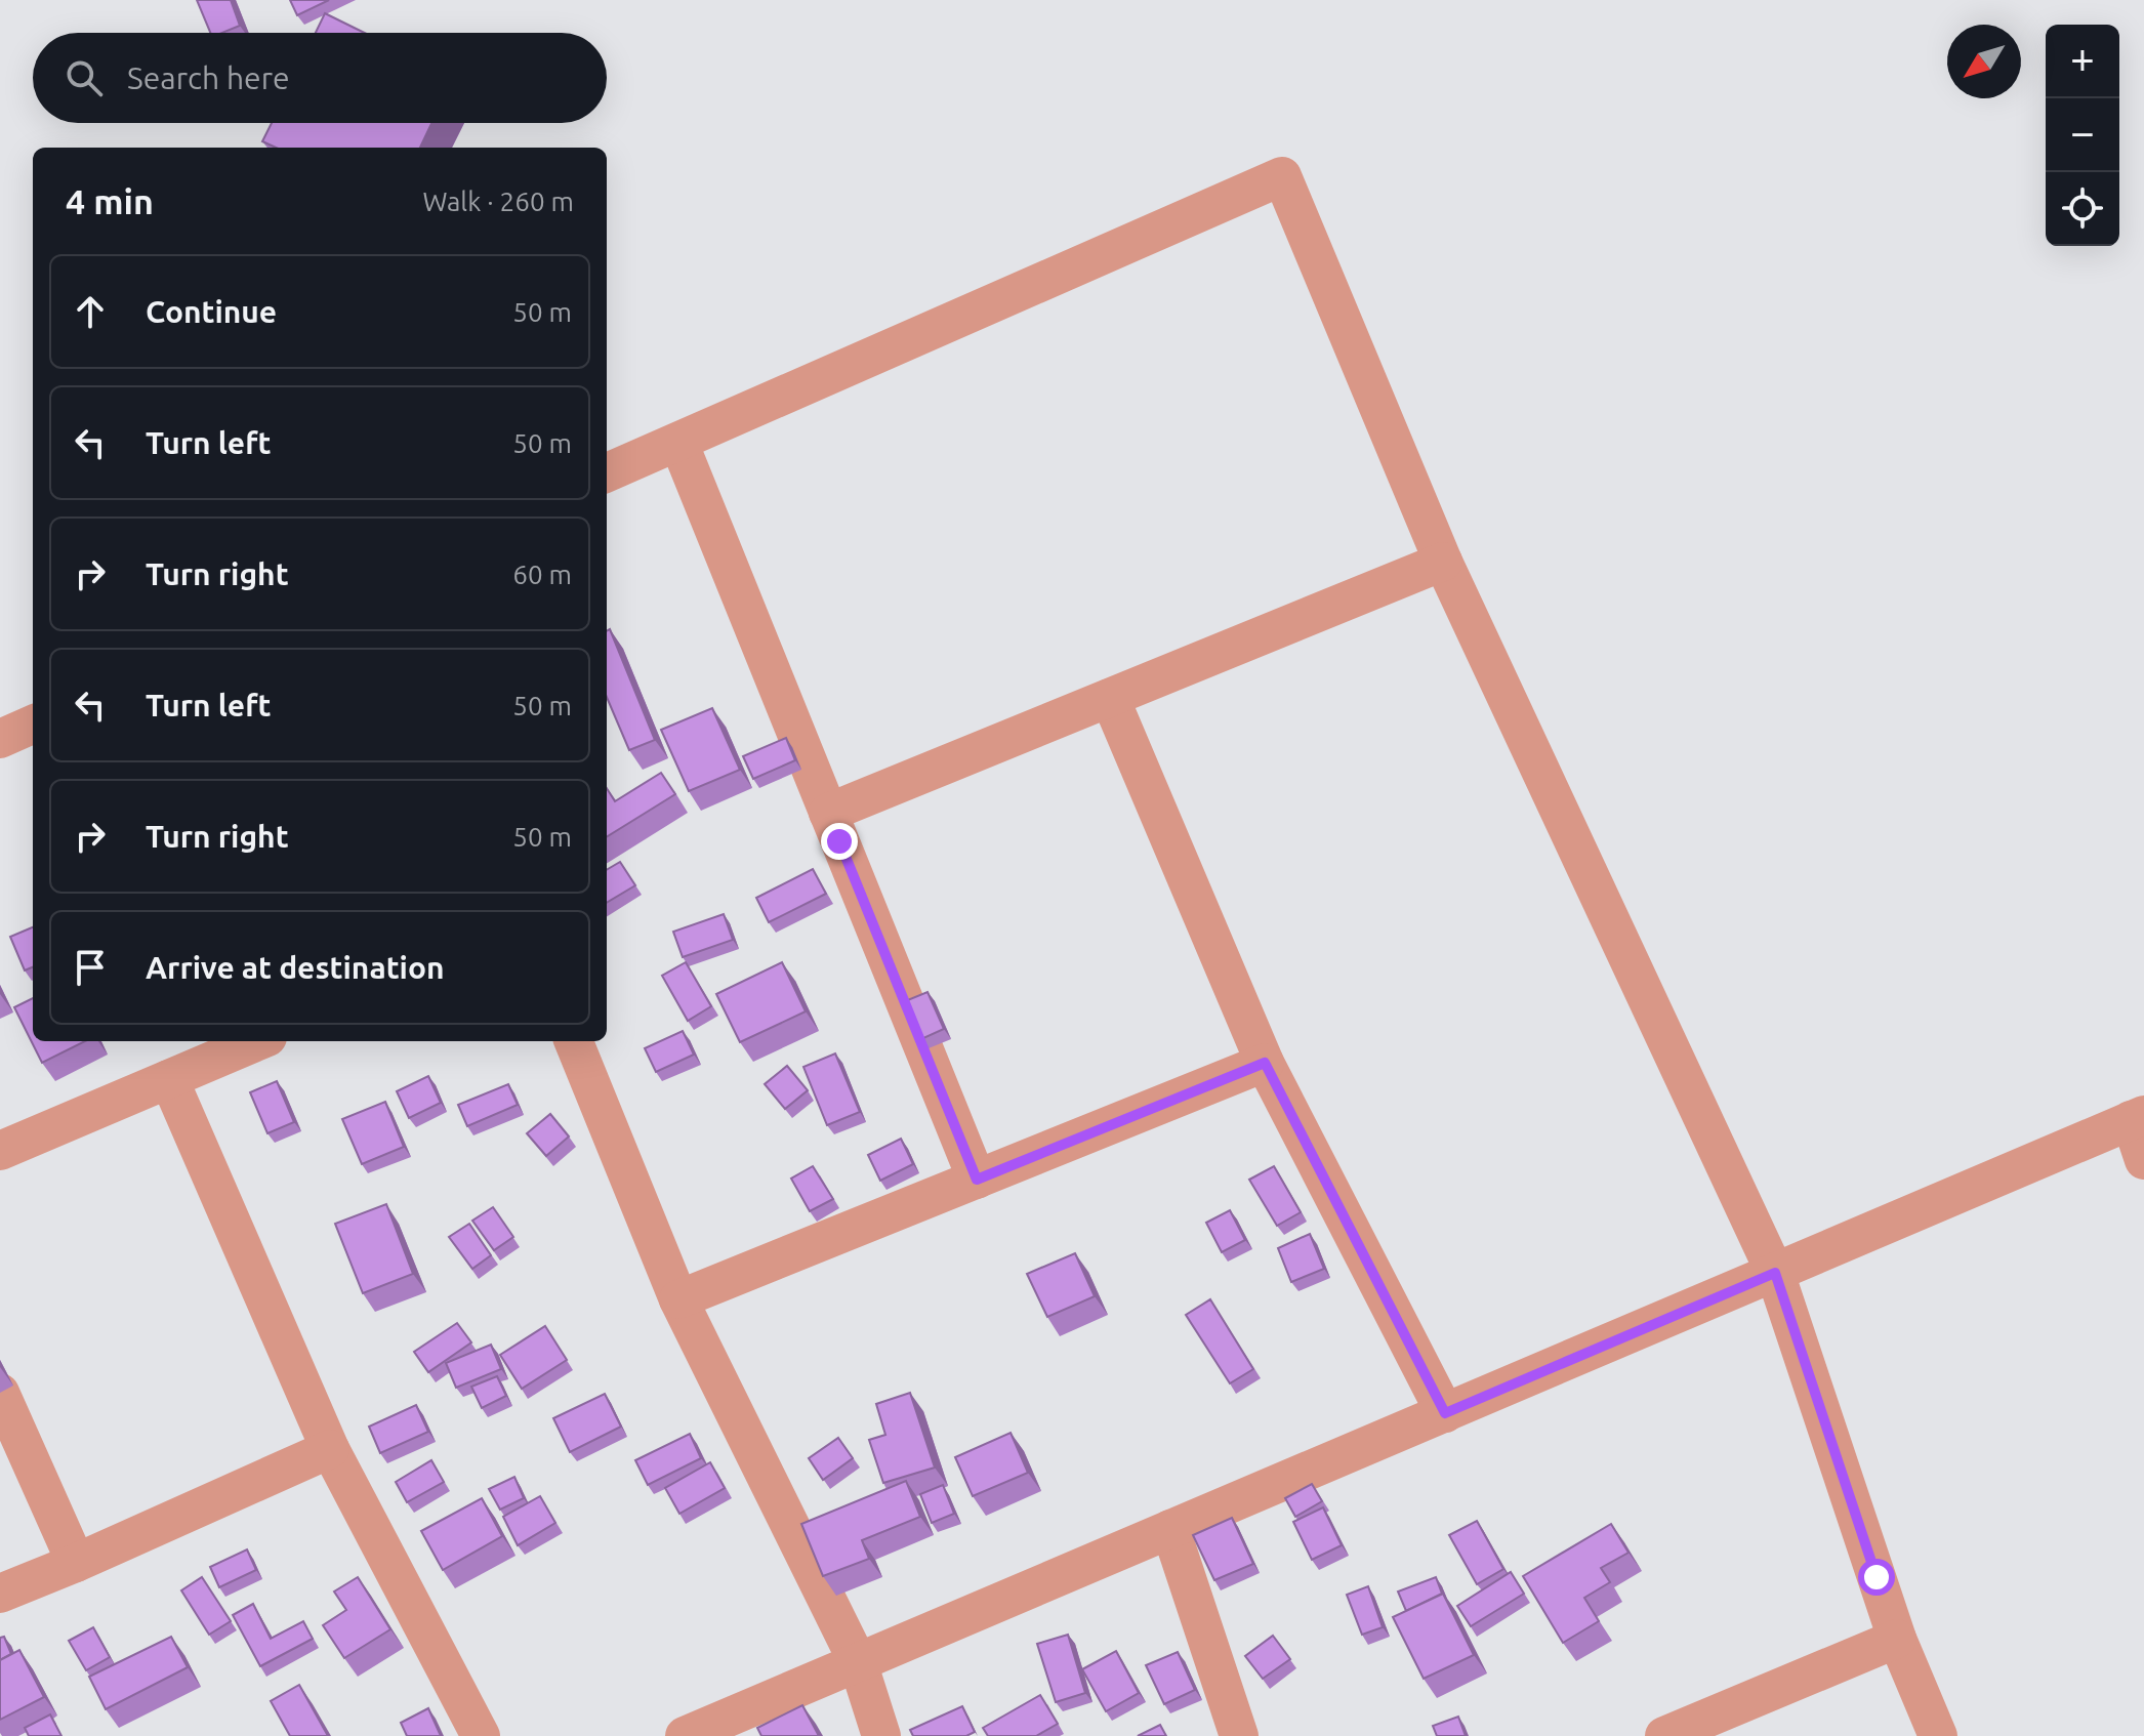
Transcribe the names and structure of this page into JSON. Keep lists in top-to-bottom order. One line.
{"north":"bottom left","page":{"map_buttons":["+","−"],"search":"Search here","heading":["4 min","Walk · 260 m"],"list":[["Continue","50 m"],["Turn left","50 m"],["Turn right","60 m"],["Turn left","50 m"],["Turn right","50 m"],"Arrive at destination"]}}
